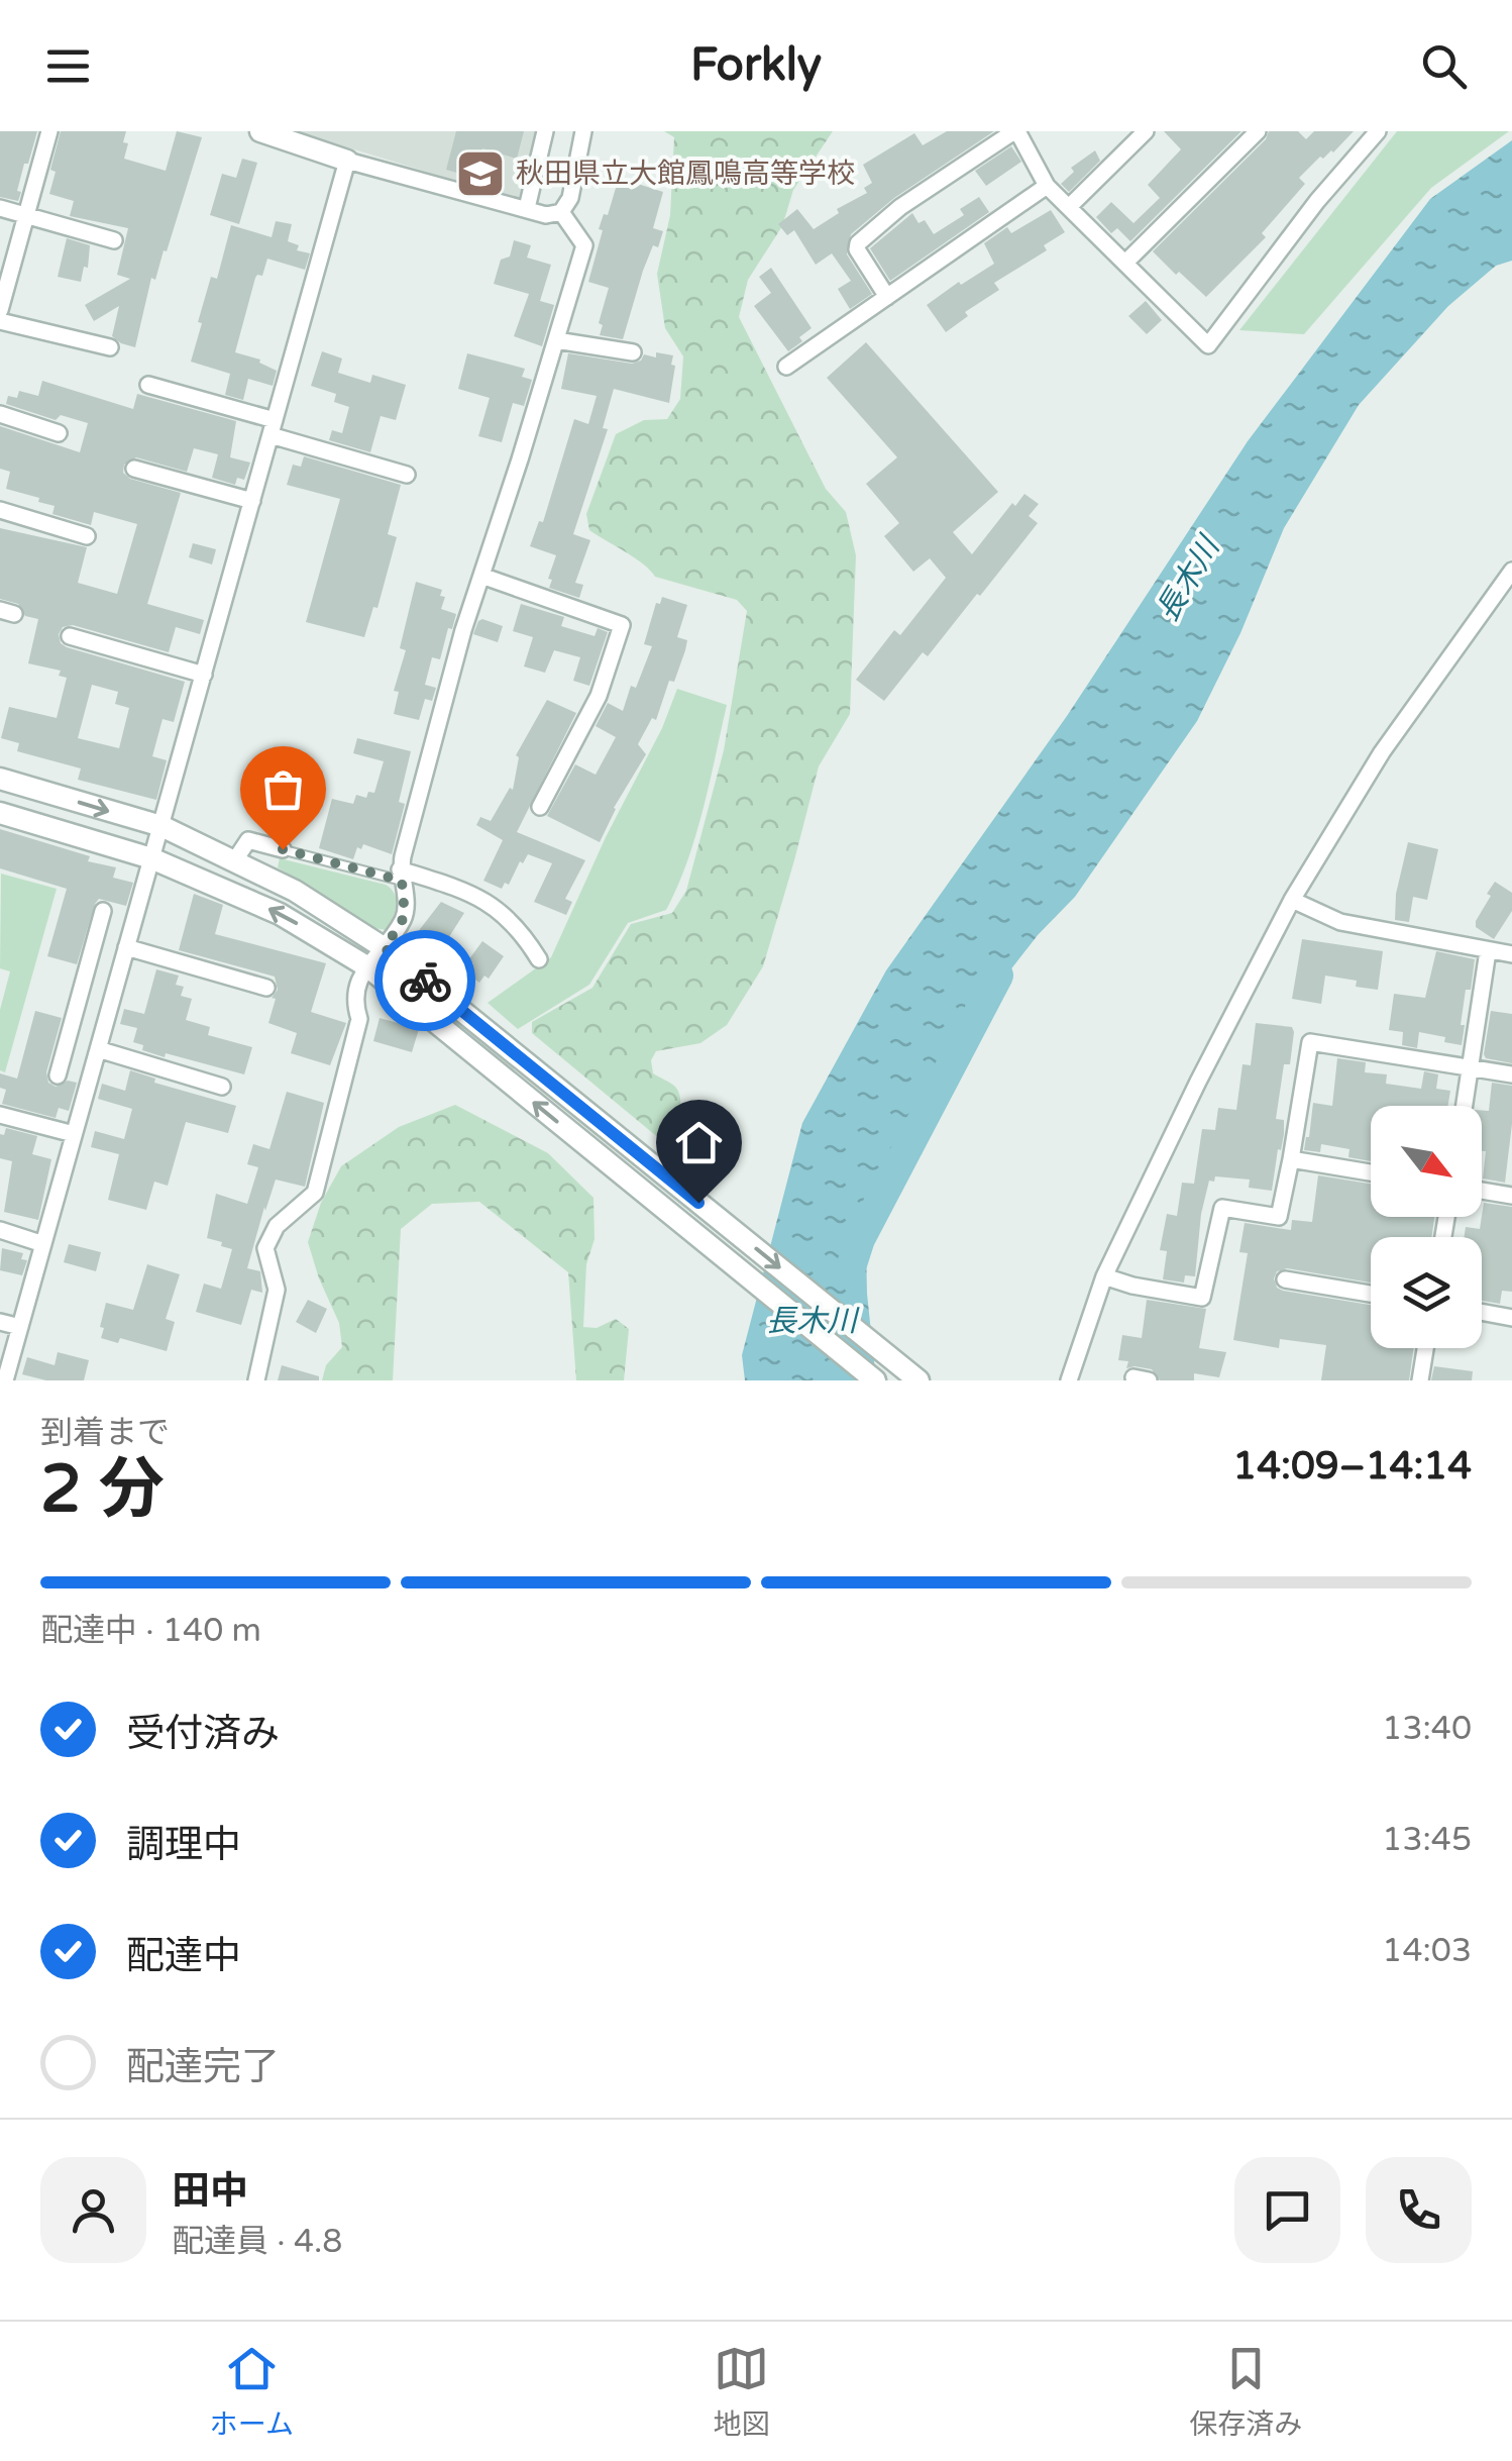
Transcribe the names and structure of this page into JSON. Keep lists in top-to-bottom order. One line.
{"water":["長木川"],"places":{"school or university":["秋田県立大館鳳鳴高等学校"]},"north":"bottom right","page":{"header":"Forkly","heading":["2 分","到着まで","14:09–14:14"],"panel":["田中","配達員 · 4.8"],"bar":"配達中 · 140 m","list":[["受付済み","13:40"],["調理中","13:45"],["配達中","14:03"],"配達完了"],"tabs":["ホーム","地図","保存済み"]}}
